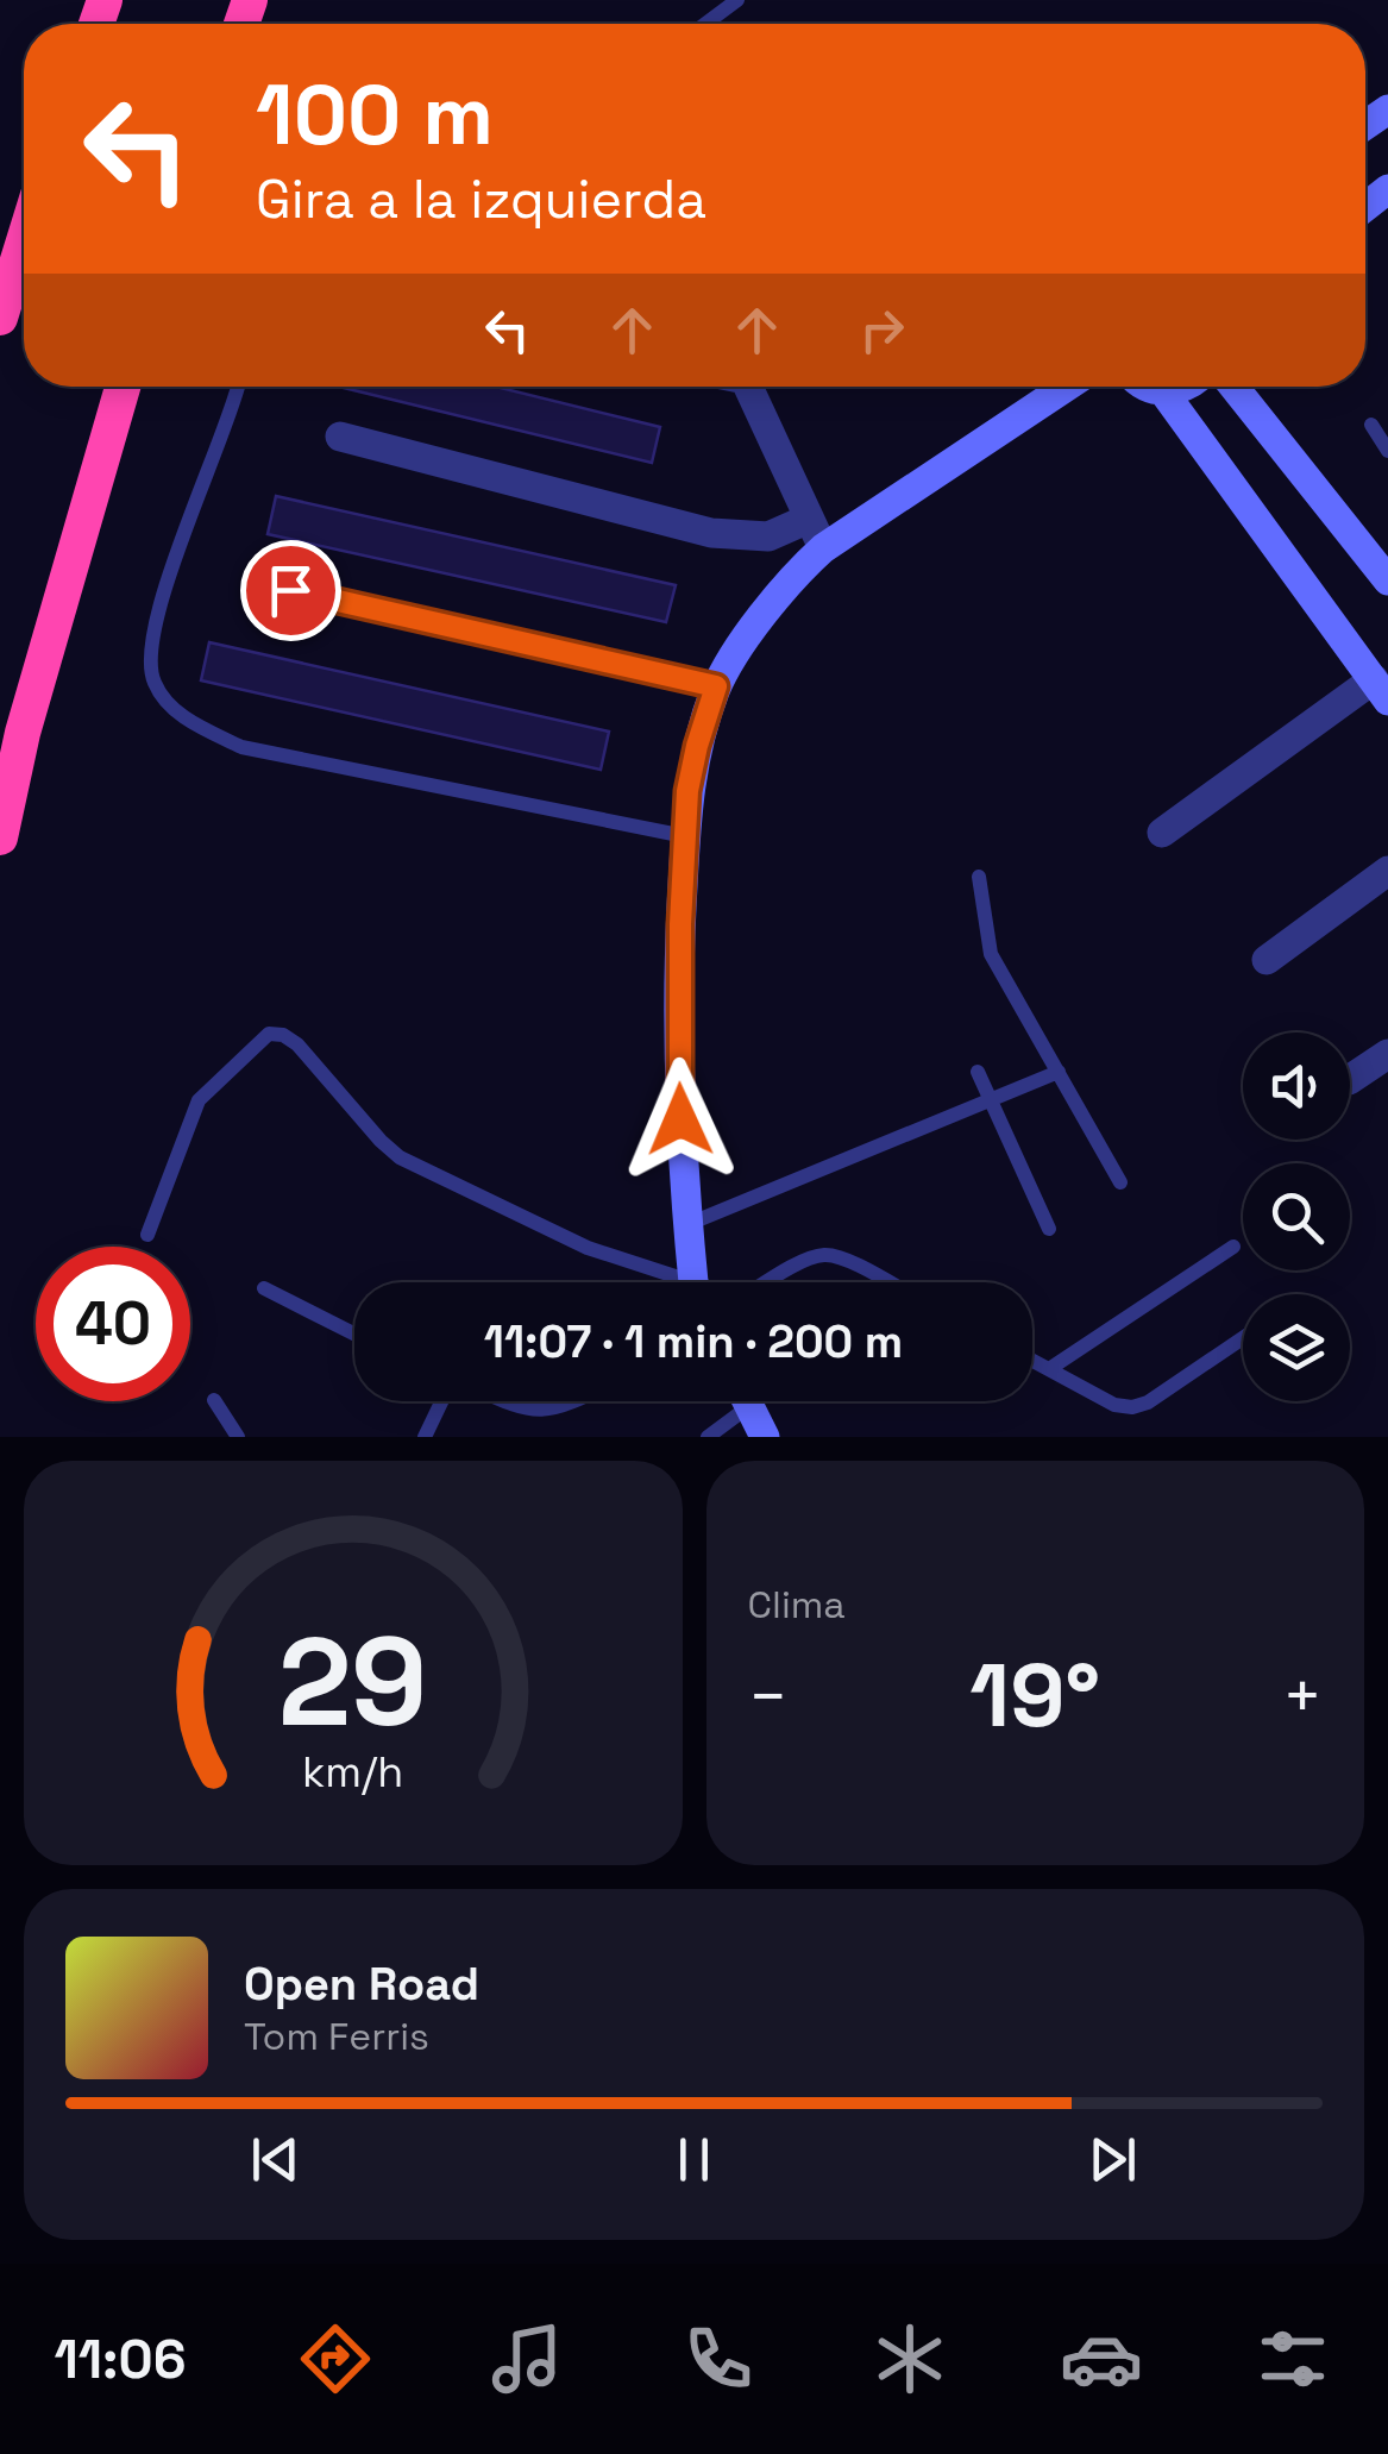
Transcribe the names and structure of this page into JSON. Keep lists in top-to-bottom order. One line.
{"page":{"turn":["100 m","Gira a la izquierda"],"limit":"40","trip":"11:07 · 1 min · 200 m","tile":"Clima","heat":["−","19°","+"],"song":["Open Road","Tom Ferris"],"tabs":"11:06","gauge":["29","km/h"]}}
